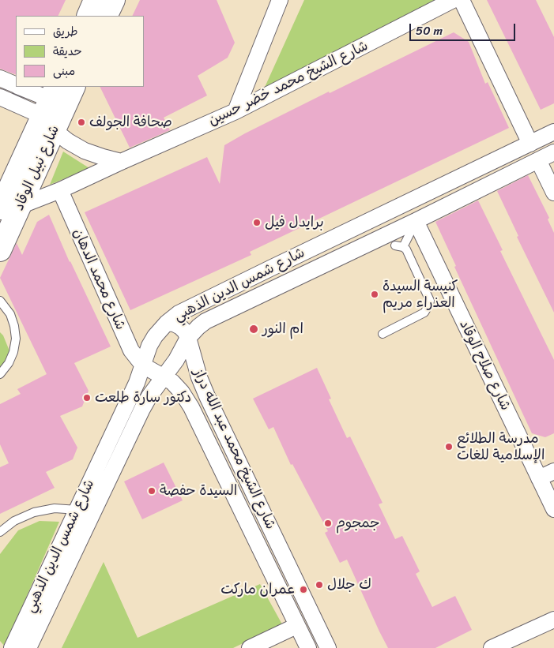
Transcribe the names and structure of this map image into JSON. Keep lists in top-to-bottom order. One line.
{"streets":{"street":["شارع الشيخ محمد خضر حسين","شارع نبيل الوقاد","شارع محمد الدهان","شارع شمس الدين الذهبي","شارع صلاح الوقاد","شارع الشيخ محمد عبد الله دراز"]},"crossings":[["شارع الشيخ محمد خضر حسين","شارع نبيل الوقاد"],["شارع الشيخ محمد خضر حسين","شارع محمد الدهان"],["شارع محمد الدهان","شارع شمس الدين الذهبي"],["شارع محمد الدهان","شارع الشيخ محمد عبد الله دراز"],["شارع شمس الدين الذهبي","شارع صلاح الوقاد"],["شارع شمس الدين الذهبي","شارع الشيخ محمد عبد الله دراز"]],"places":["صحافة الجولف","برايدل فيل","كنيسة السيدة العذراء مريم","ام النور","دكتور سارة طلعت","مدرسة الطلائع الإسلامية للغات","السيدة حفصة","جمجوم","ك جلال","عمران ماركت"],"legend":["طريق","حديقة","مبنى"],"scale_bar":"50 m"}
